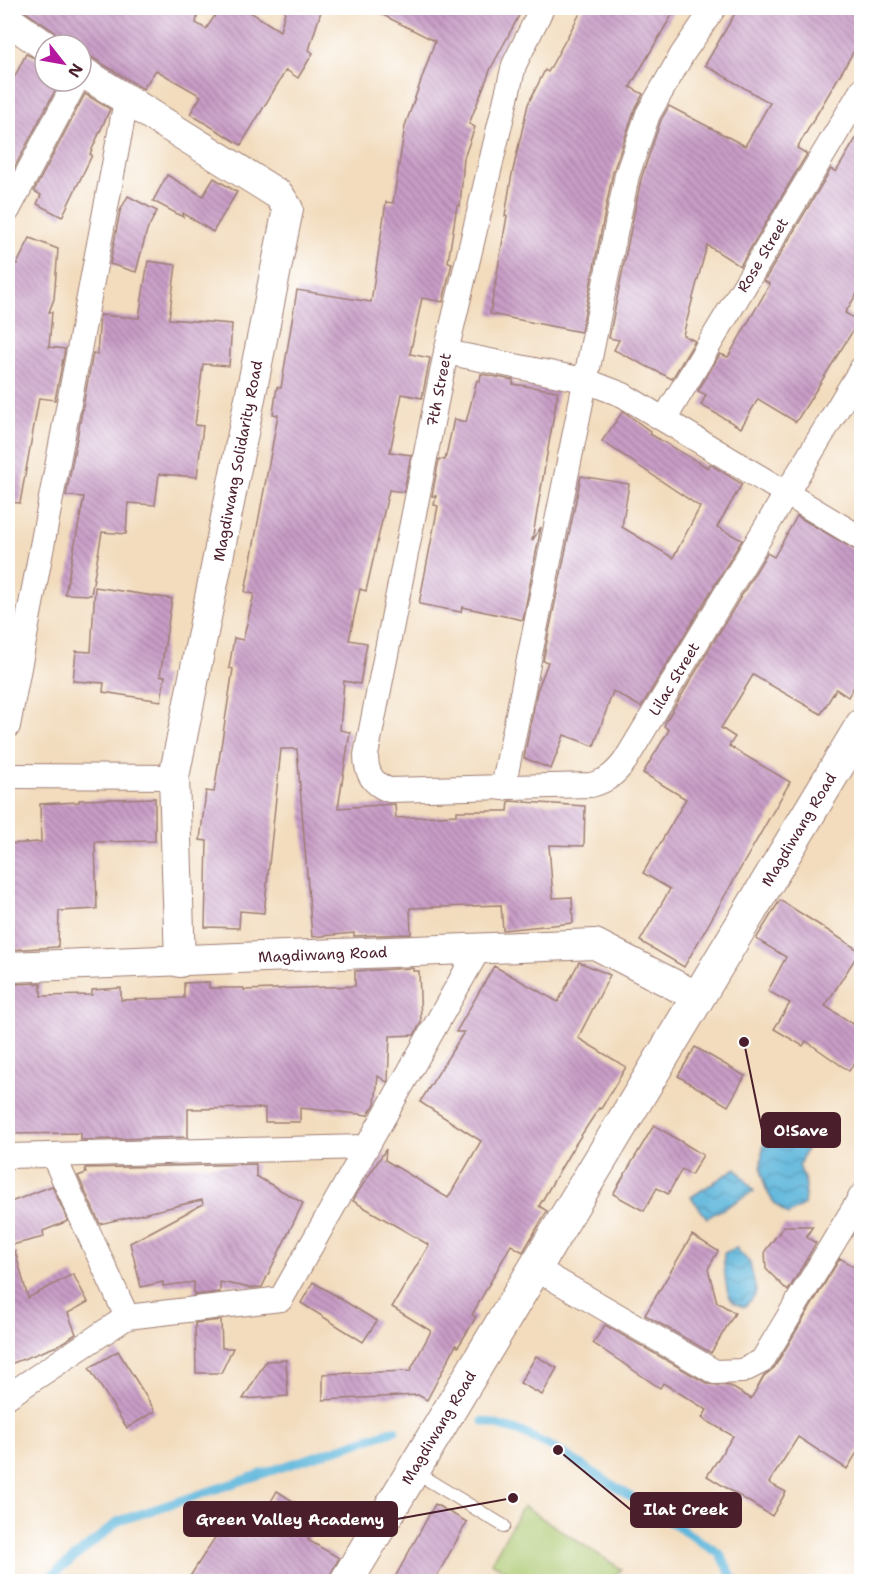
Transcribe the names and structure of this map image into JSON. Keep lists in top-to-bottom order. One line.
{"streets":{"main road":["Magdiwang Road"],"street":["Rose Street","7th Street","Magdiwang Solidarity Road","Lilac Street"]},"crossings":[["7th Street","Lilac Street"],["Magdiwang Solidarity Road","Magdiwang Road"]],"places":["O!Save","Ilat Creek","Green Valley Academy"],"north":"bottom right"}
